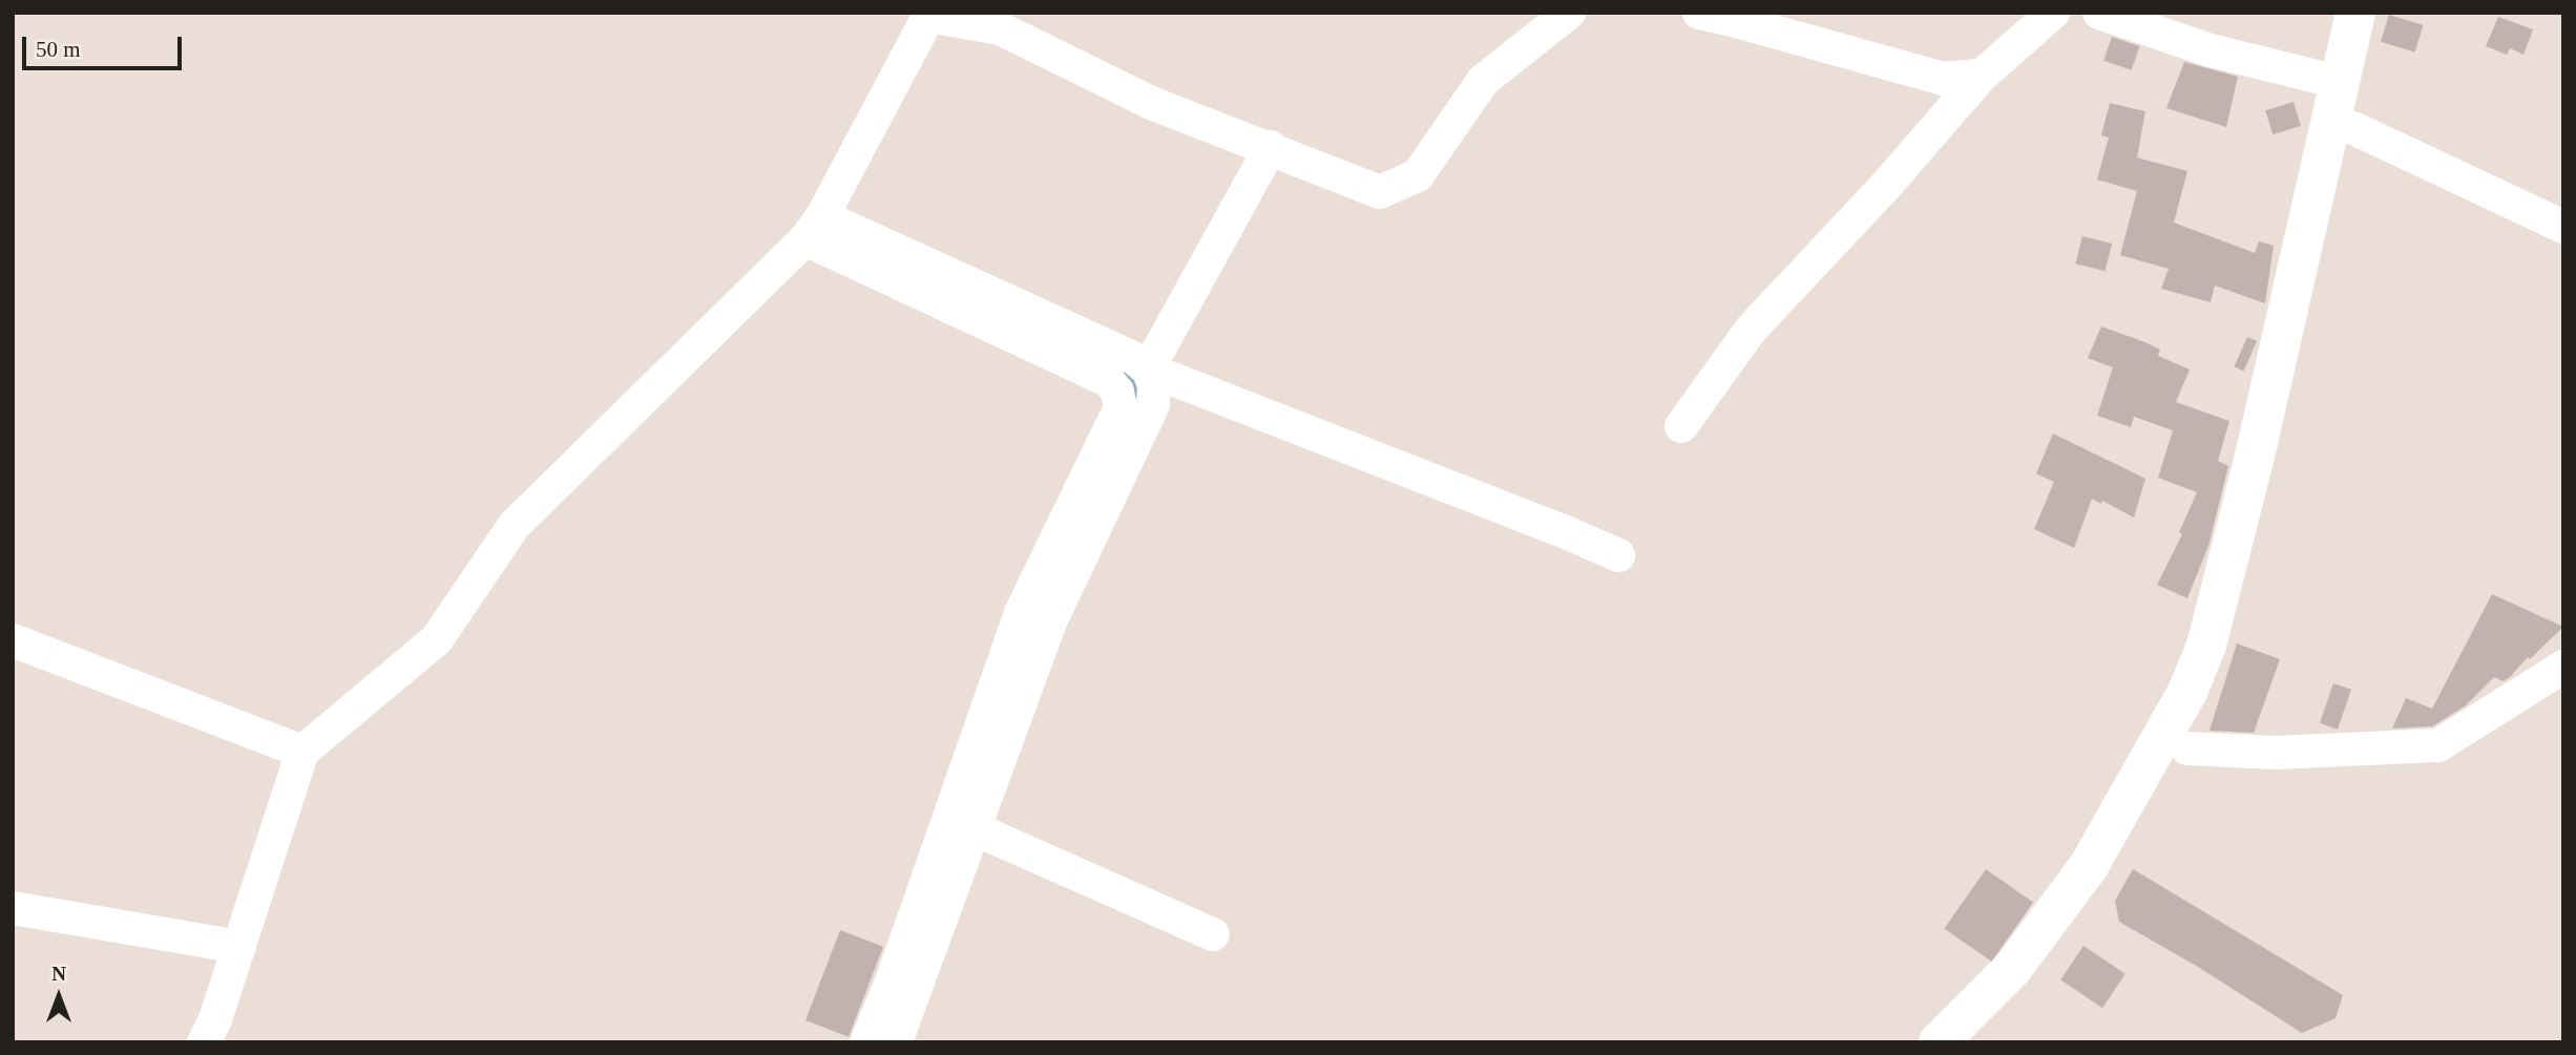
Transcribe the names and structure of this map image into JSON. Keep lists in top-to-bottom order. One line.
{"scale_bar":"50 m","north":"top"}
